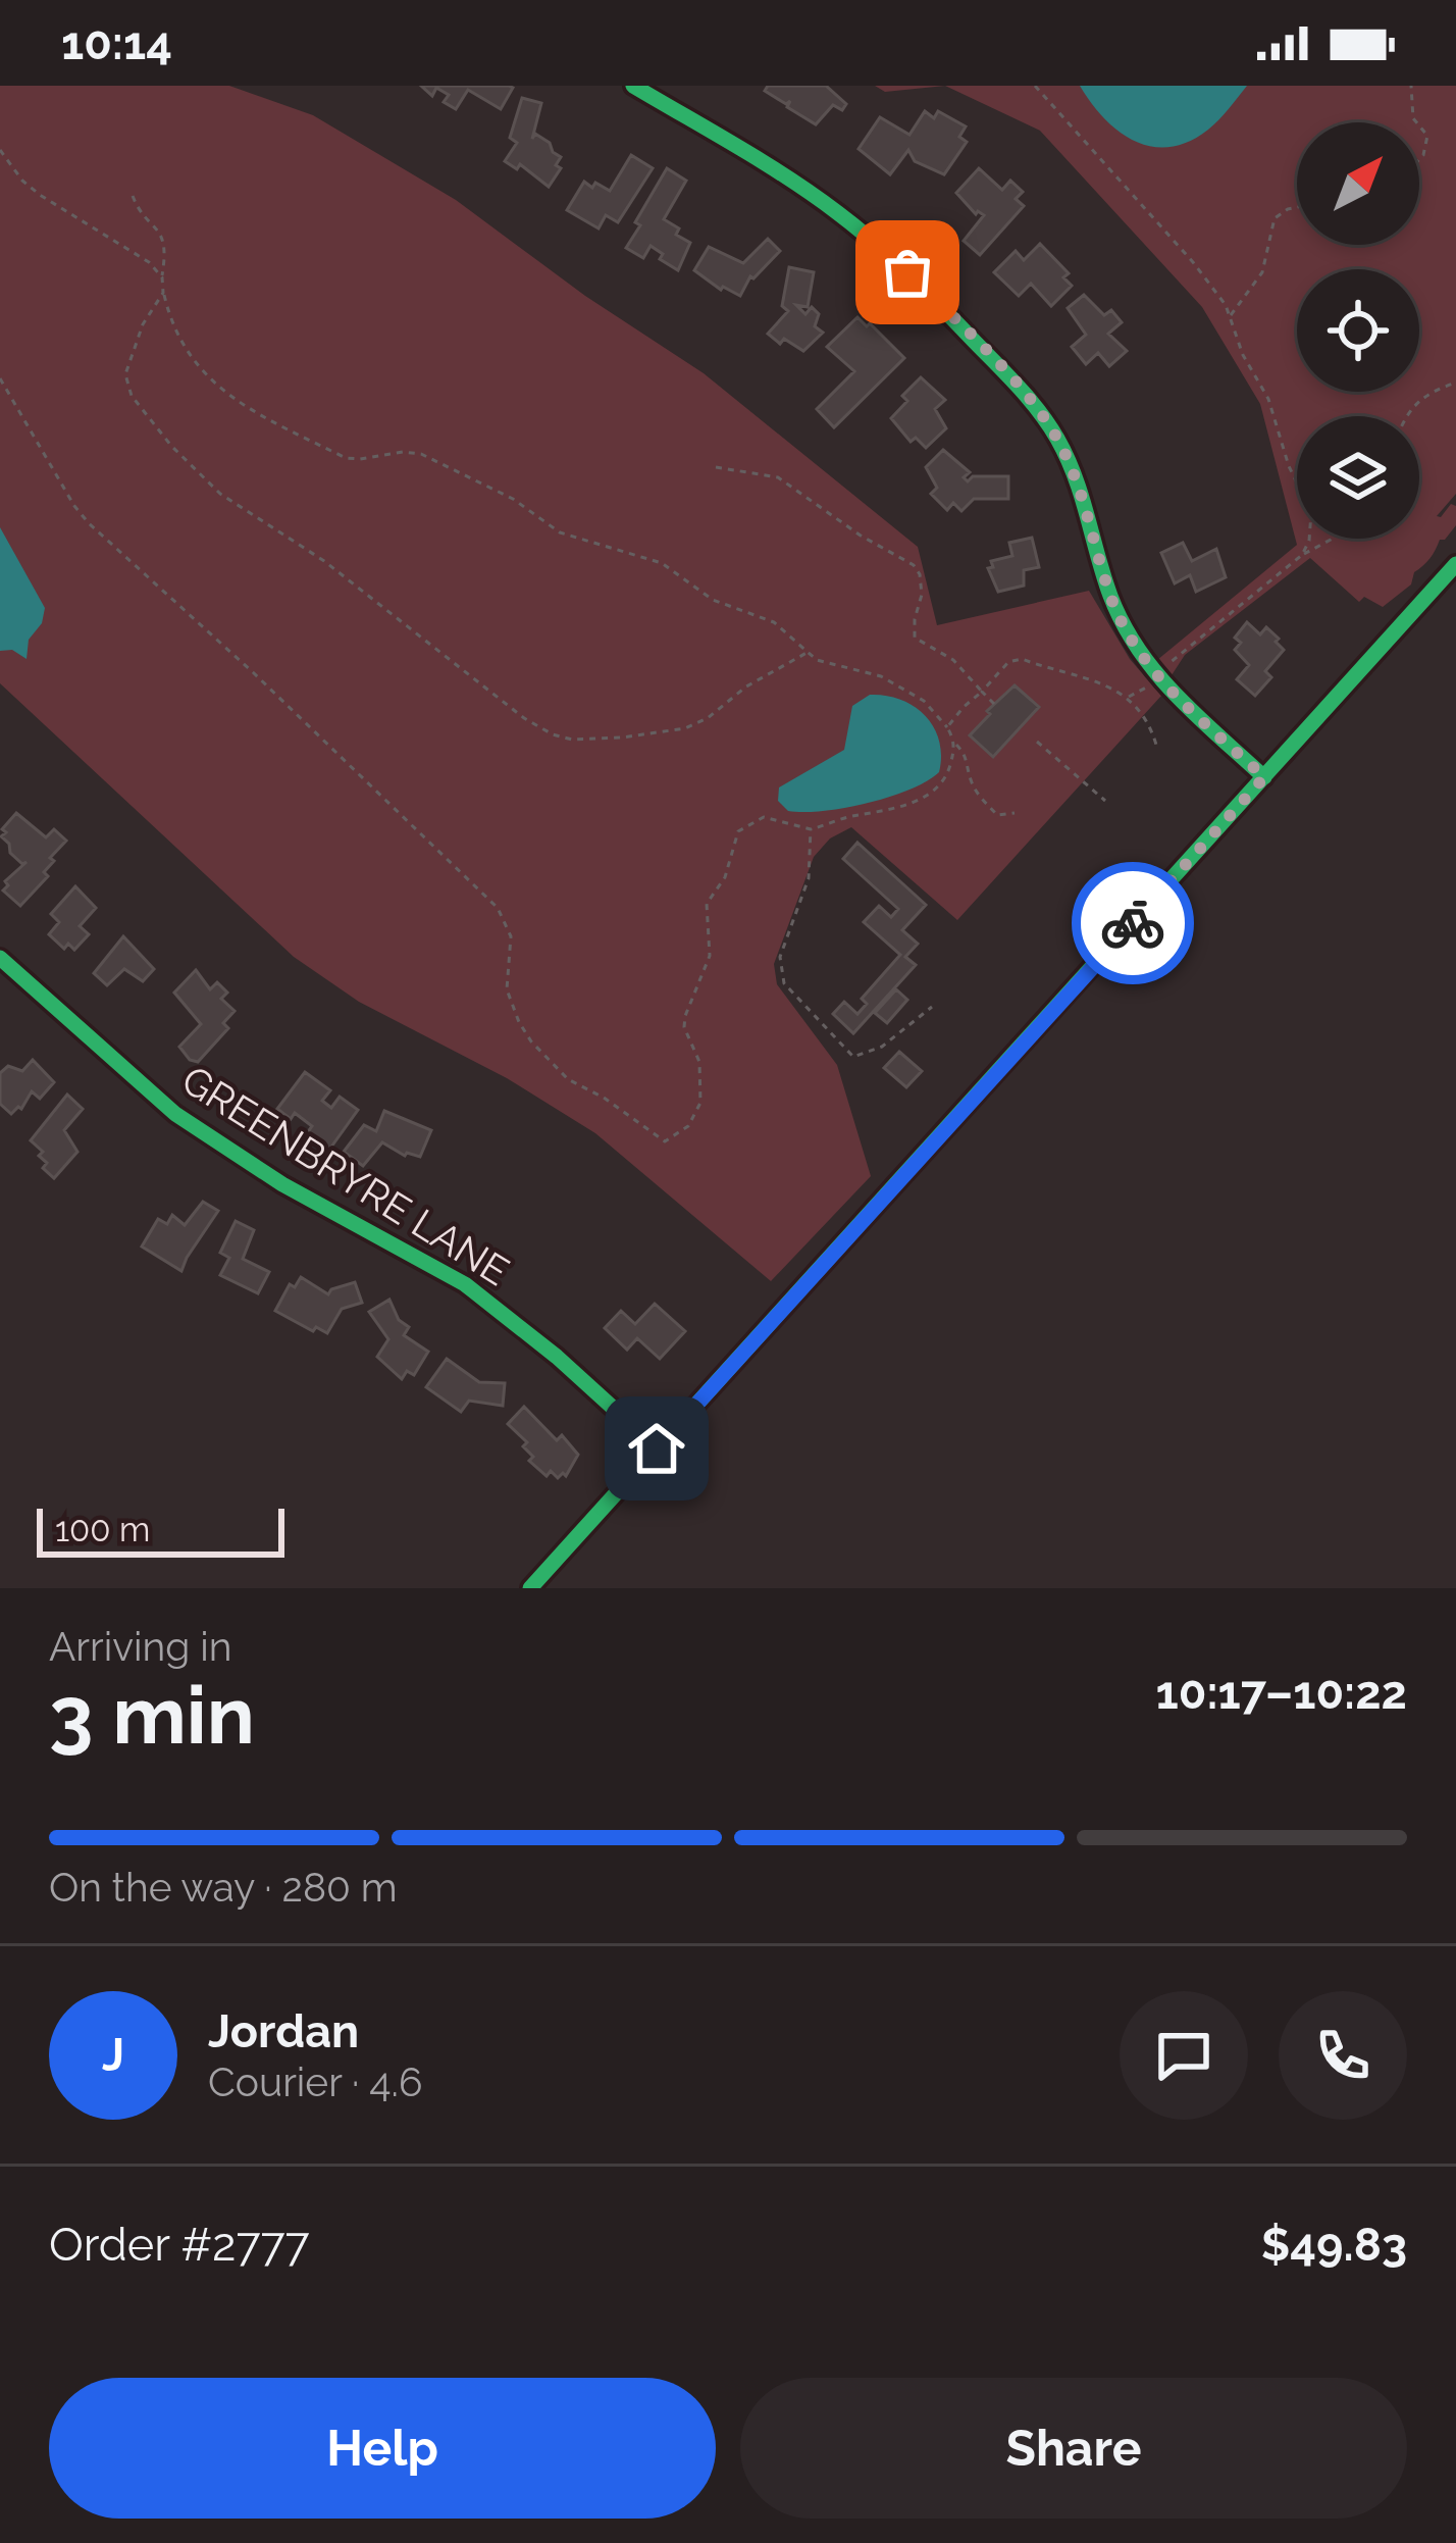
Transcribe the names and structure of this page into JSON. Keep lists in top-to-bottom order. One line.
{"streets":{"street":["GREENBRYRE LANE"]},"scale_bar":"100 m","north":"top right","page":{"status":"10:14","scale":"100 m","heading":["3 min","Arriving in","10:17–10:22"],"panel":["Jordan","Courier · 4.6","Order #2777","$49.83"],"bar":"On the way · 280 m","round":"J","buttons":["Help","Share"]}}
